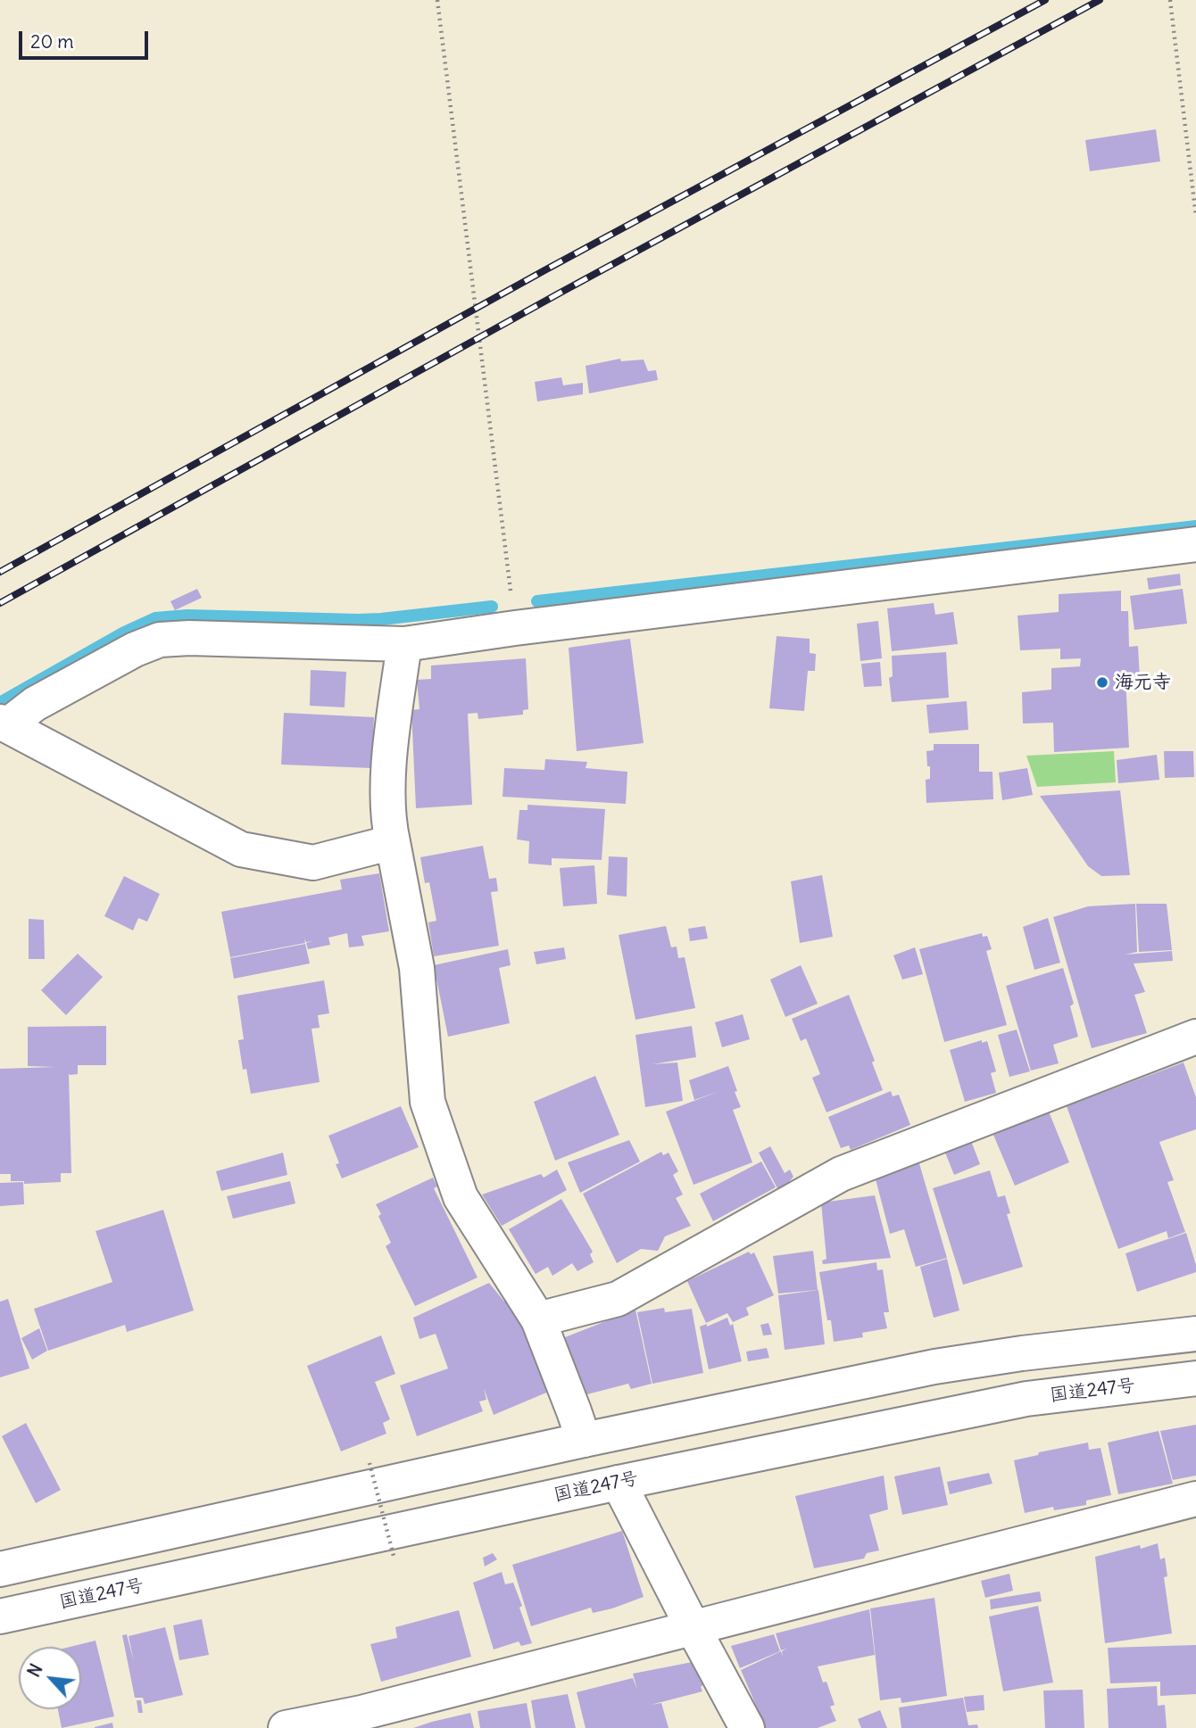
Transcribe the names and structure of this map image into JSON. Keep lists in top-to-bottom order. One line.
{"streets":{"main road":["国道247号"]},"places":["海元寺"],"scale_bar":"20 m","north":"top left"}
